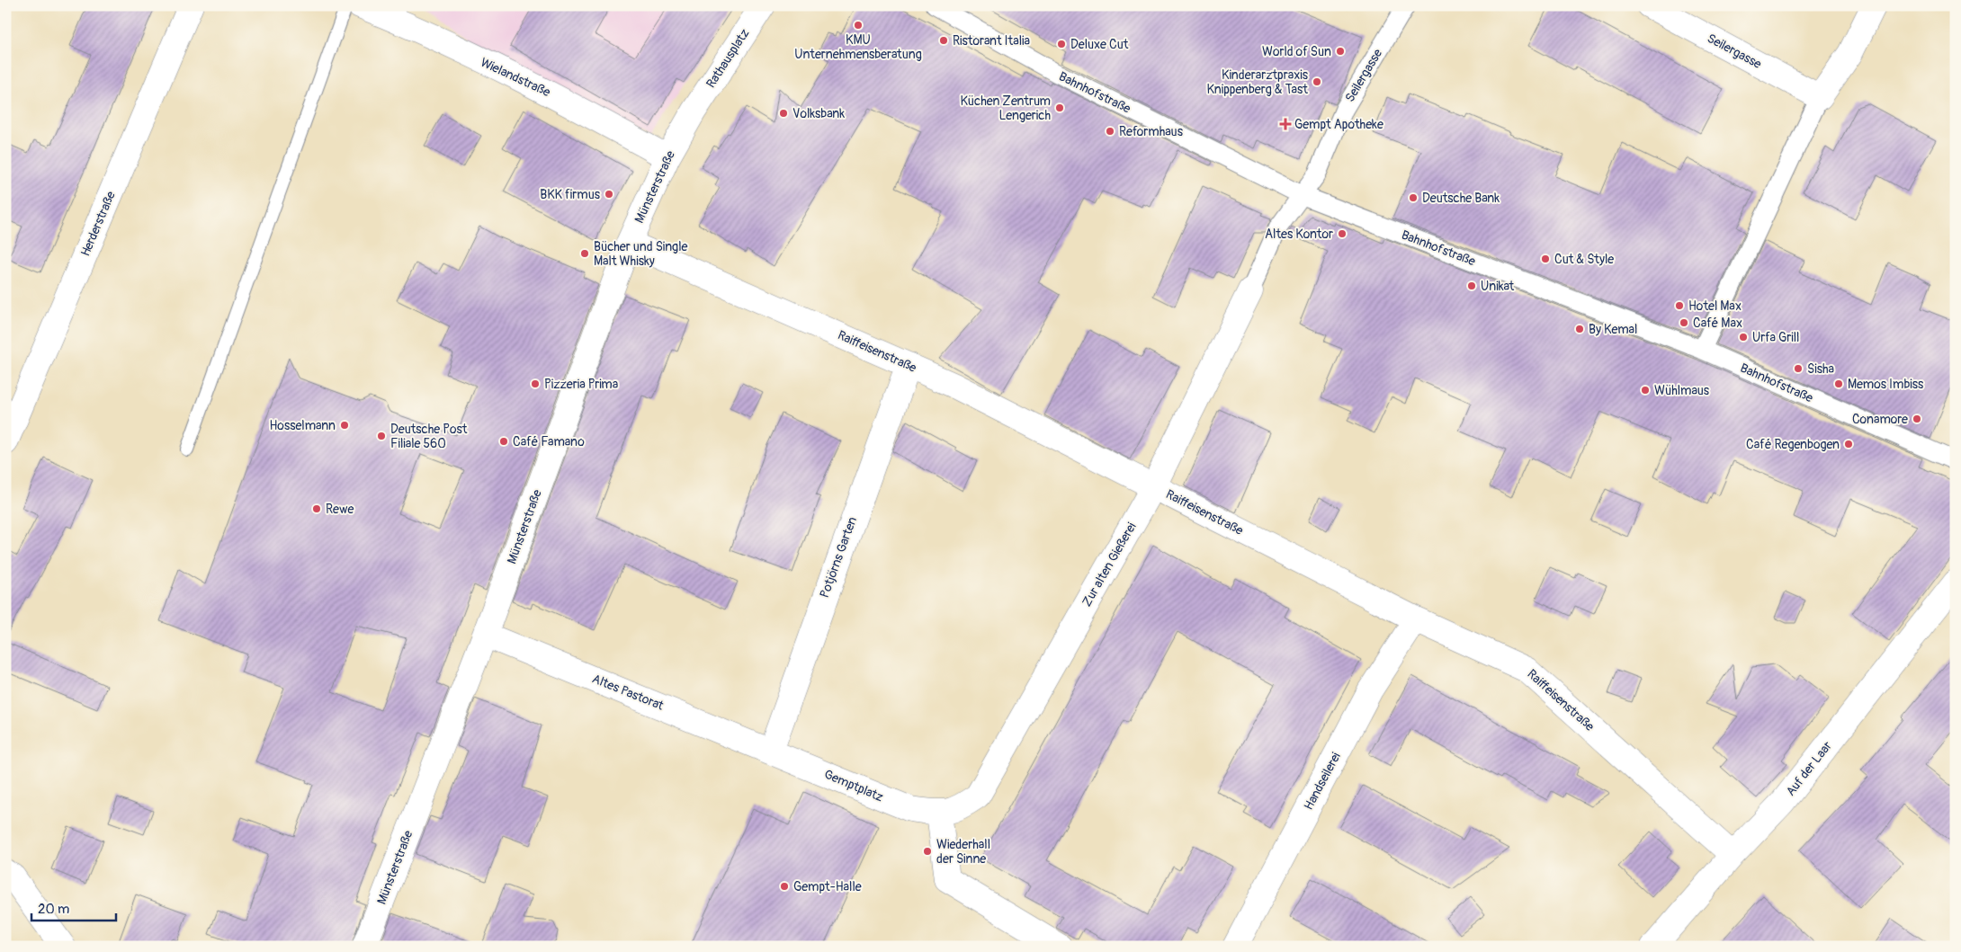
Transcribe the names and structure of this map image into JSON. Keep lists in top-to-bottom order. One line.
{"streets":{"street":["Seilergasse","Rathausplatz","Wielandstraße","Bahnhofstraße","Münsterstraße","Herderstraße","Raiffeisenstraße","Potjörns Garten","Zur alten Gießerei","Altes Pastorat","Auf der Laar","Handseilerei","Gemptplatz"]},"crossings":[["Seilergasse","Bahnhofstraße"],["Seilergasse","Zur alten Gießerei"],["Rathausplatz","Münsterstraße"],["Wielandstraße","Münsterstraße"],["Münsterstraße","Raiffeisenstraße"],["Münsterstraße","Altes Pastorat"],["Raiffeisenstraße","Potjörns Garten"],["Raiffeisenstraße","Zur alten Gießerei"],["Raiffeisenstraße","Auf der Laar"],["Raiffeisenstraße","Handseilerei"],["Potjörns Garten","Altes Pastorat"],["Potjörns Garten","Gemptplatz"],["Zur alten Gießerei","Gemptplatz"],["Altes Pastorat","Gemptplatz"]],"places":{"other":["KMU Unternehmensberatung","Ristorant Italia","Deluxe Cut","World of Sun","Kinderarztpraxis Knippenberg & Tast","Küchen Zentrum Lengerich","Volksbank","Reformhaus","BKK firmus","Deutsche Bank","Altes Kontor","Bücher und Single Malt Whisky","Cut & Style","Unikat","Hotel Max","Café Max","By Kemal","Urfa Grill","Sisha","Pizzeria Prima","Memos Imbiss","Wühlmaus","Conamore","Hosselmann","Deutsche Post Filiale 560","Café Famano","Café Regenbogen","Rewe","Wiederhall der Sinne","Gempt-Halle"],"health":["Gempt Apotheke"]},"scale_bar":"20 m"}
